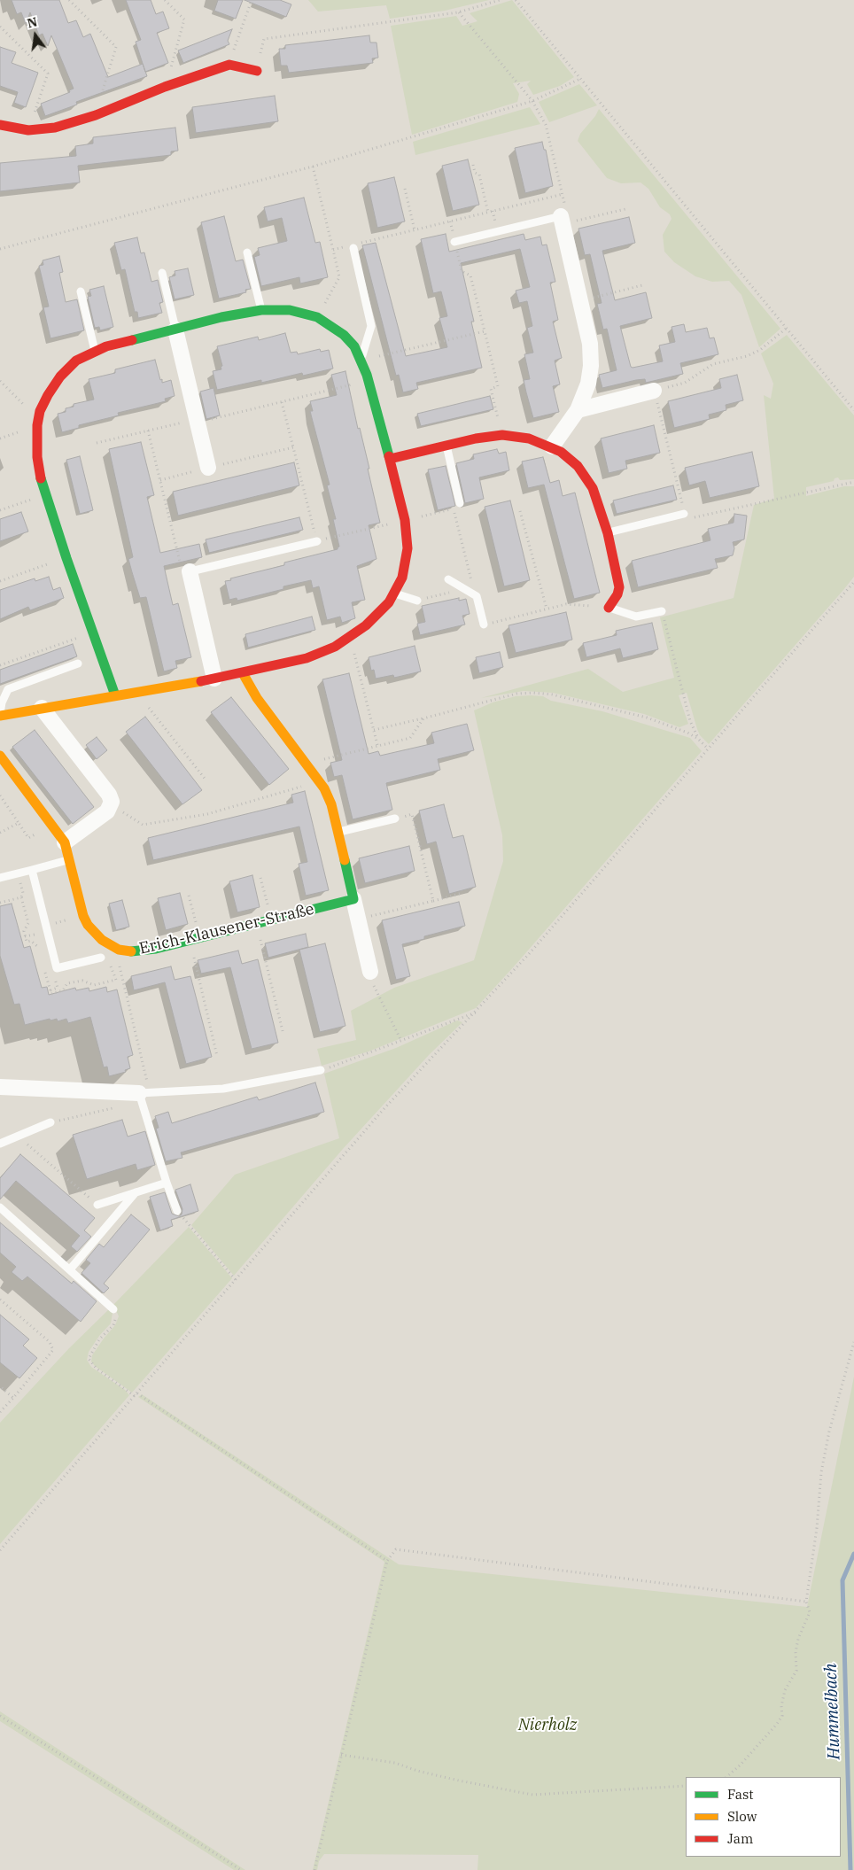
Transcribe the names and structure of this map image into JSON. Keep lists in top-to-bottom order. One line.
{"streets":{"street":["Erich-Klausener-Straße"]},"water":["Hummelbach"],"parks":["Nierholz"],"legend":["Fast","Slow","Jam"],"north":"top"}
